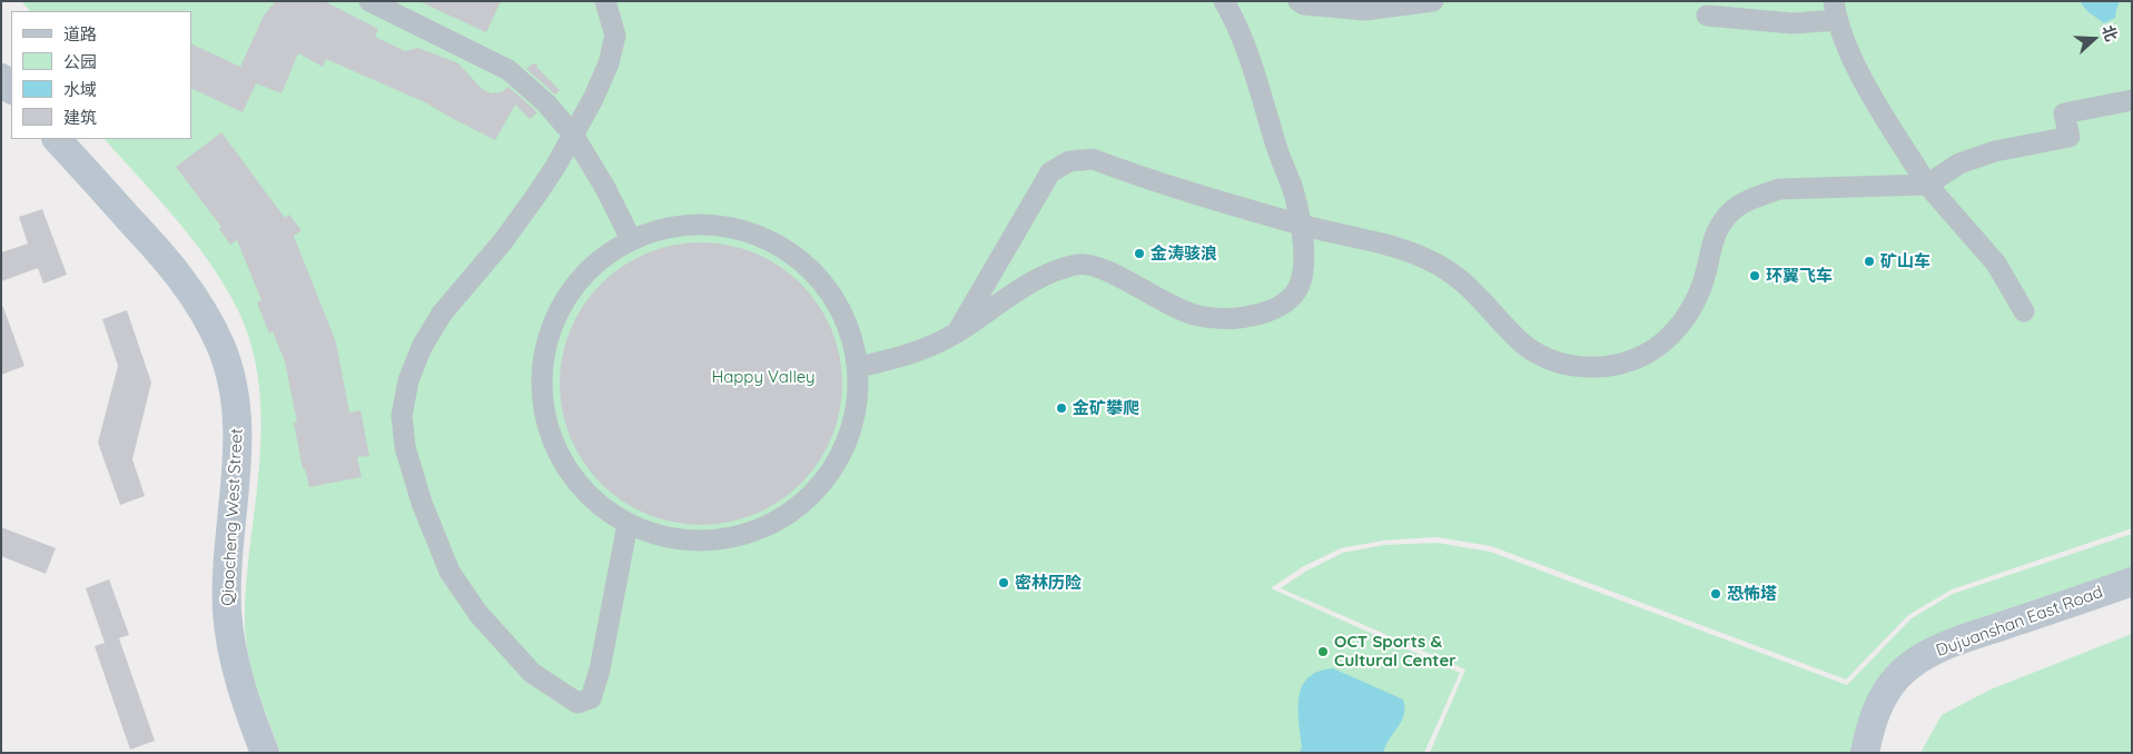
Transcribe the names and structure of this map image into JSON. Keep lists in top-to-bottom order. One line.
{"streets":{"street":["Qiaocheng West Street","Dujuanshan East Road"]},"parks":["Happy Valley"],"places":["金涛骇浪","矿山车","环翼飞车","金矿攀爬","密林历险","恐怖塔","OCT Sports & Cultural Center"],"legend":["道路","公园","水域","建筑"],"north":"right"}
